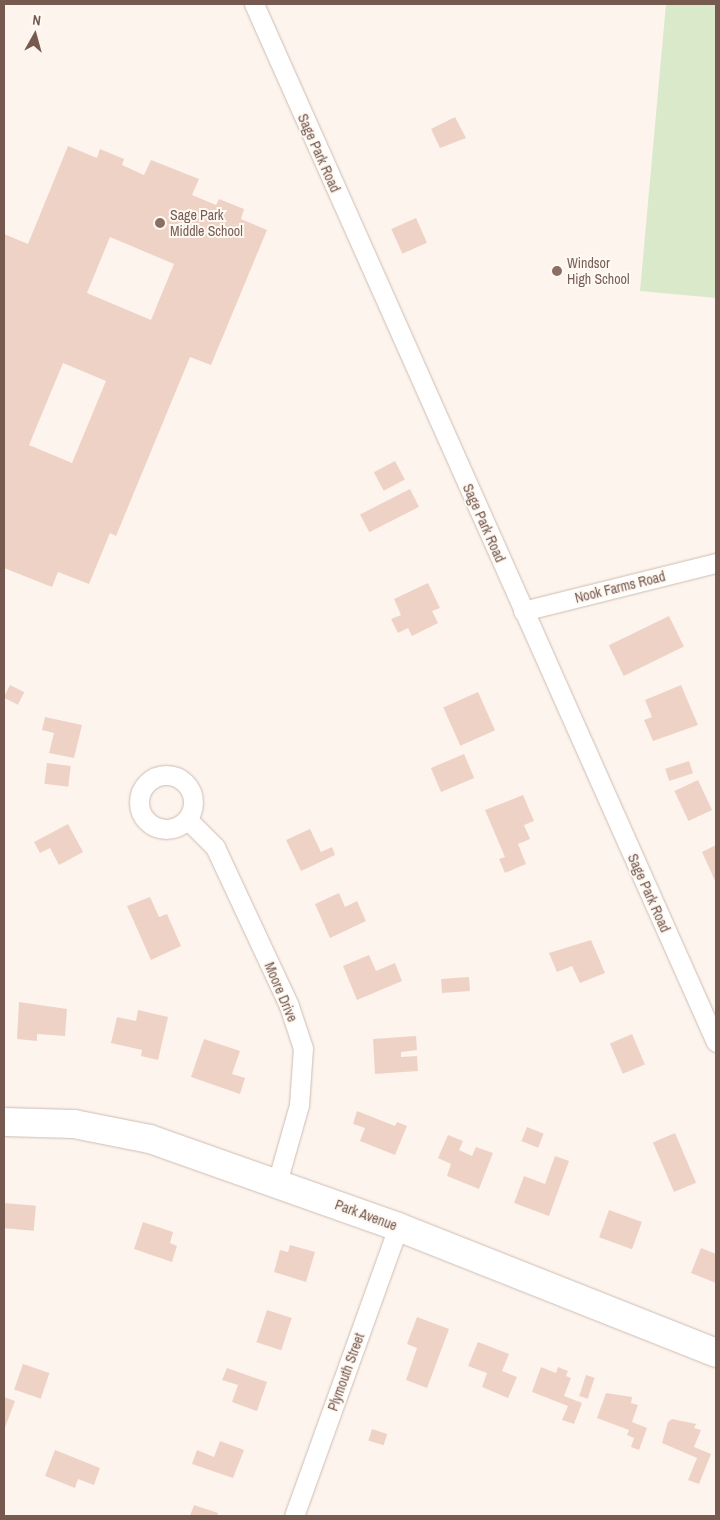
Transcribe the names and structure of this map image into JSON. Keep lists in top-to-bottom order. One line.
{"streets":{"main road":["Park Avenue"],"street":["Sage Park Road","Nook Farms Road","Moore Drive","Plymouth Street"]},"crossings":[["Sage Park Road","Nook Farms Road"],["Moore Drive","Park Avenue"],["Park Avenue","Plymouth Street"]],"places":["Sage Park Middle School","Windsor High School"],"north":"top"}
